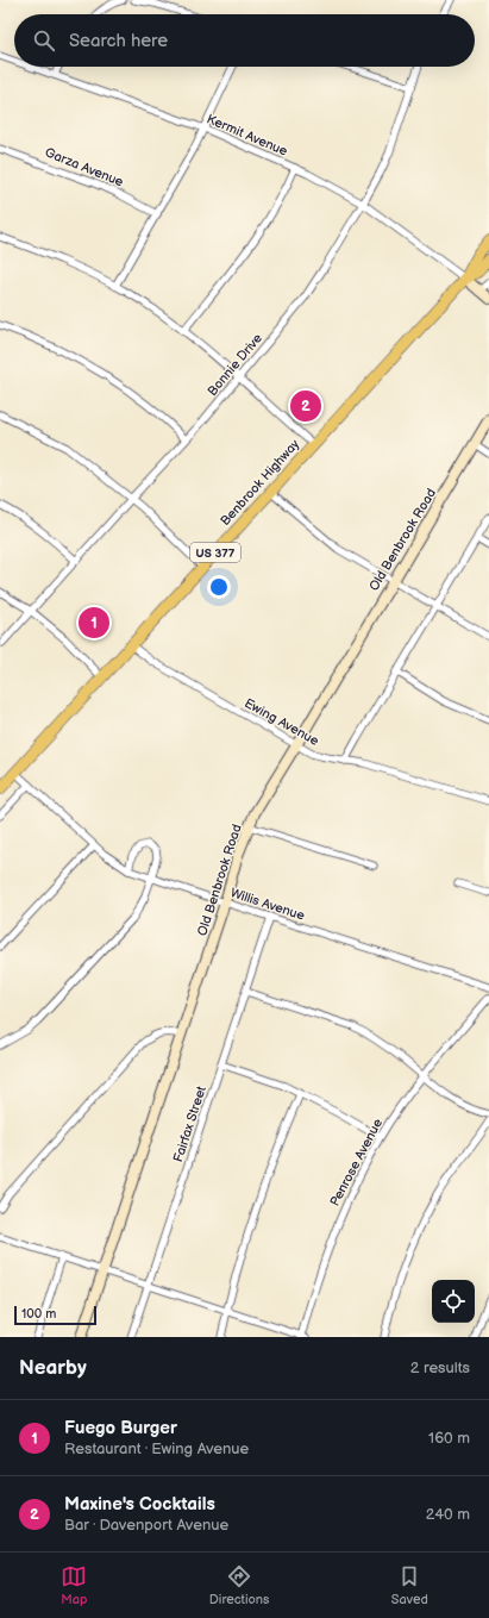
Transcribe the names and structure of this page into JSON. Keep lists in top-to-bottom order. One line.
{"streets":{"main road":["Benbrook Highway","US 377"],"street":["Kermit Avenue","Garza Avenue","Bonnie Drive","Old Benbrook Road","Ewing Avenue","Willis Avenue","Fairfax Street","Penrose Avenue"]},"crossings":[["Kermit Avenue","Bonnie Drive"],["Kermit Avenue","Benbrook Highway"],["Benbrook Highway","Ewing Avenue"],["Benbrook Highway","Willis Avenue"],["Old Benbrook Road","Ewing Avenue"],["Old Benbrook Road","Willis Avenue"],["Willis Avenue","Fairfax Street"]],"scale_bar":"100 m","page":{"search":"Search here","pins":["2","1"],"scale":"100 m","heading":["Nearby","2 results"],"list":[{"mark":"1","name":"Fuego Burger","note":"Restaurant · Ewing Avenue","value":"160 m"},{"mark":"2","name":"Maxine's Cocktails","note":"Bar · Davenport Avenue","value":"240 m"}],"nav":["Map","Directions","Saved"]}}
